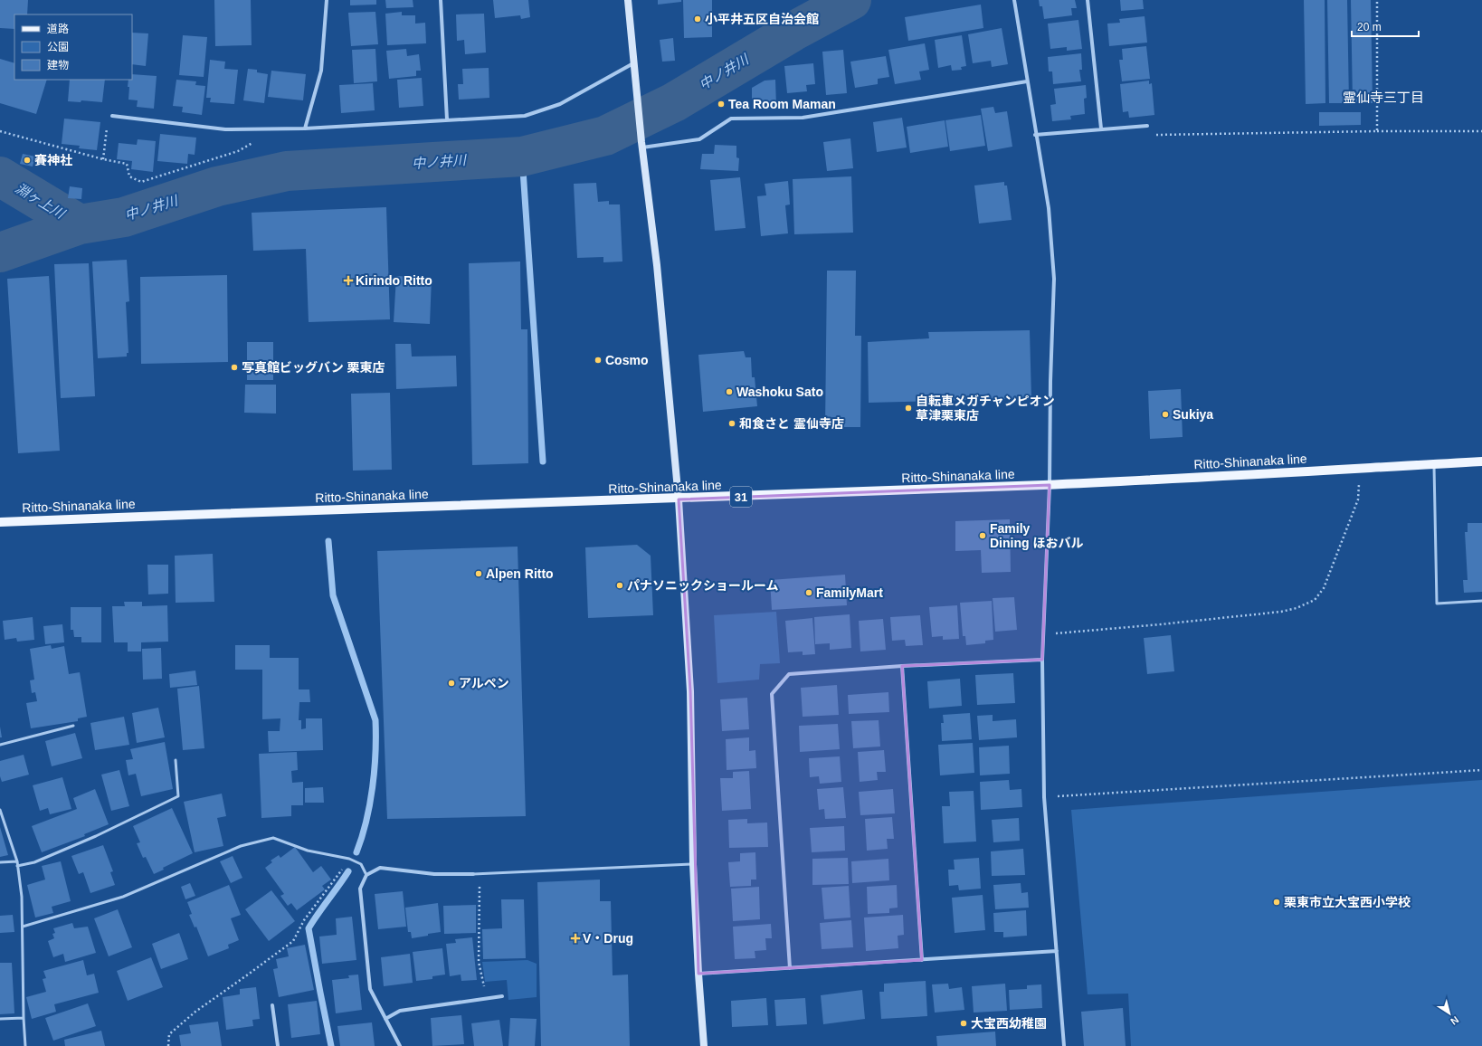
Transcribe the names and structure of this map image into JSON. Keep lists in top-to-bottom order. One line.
{"streets":{"main road":["Ritto-Shinanaka line","31"]},"districts":["霊仙寺三丁目"],"water":["中ノ井川","淵ヶ上川"],"places":{"other":["小平井五区自治会館","Tea Room Maman","賽神社","Cosmo","写真館ビッグバン 栗東店","Washoku Sato","自転車メガチャンピオン 草津栗東店","Sukiya","和食さと 霊仙寺店","Family Dining ほおバル","Alpen Ritto","パナソニックショールーム","FamilyMart","アルペン","栗東市立大宝西小学校","大宝西幼稚園"],"health":["Kirindo Ritto","V・Drug"]},"legend":["道路","公園","建物"],"scale_bar":"20 m","north":"bottom right"}
